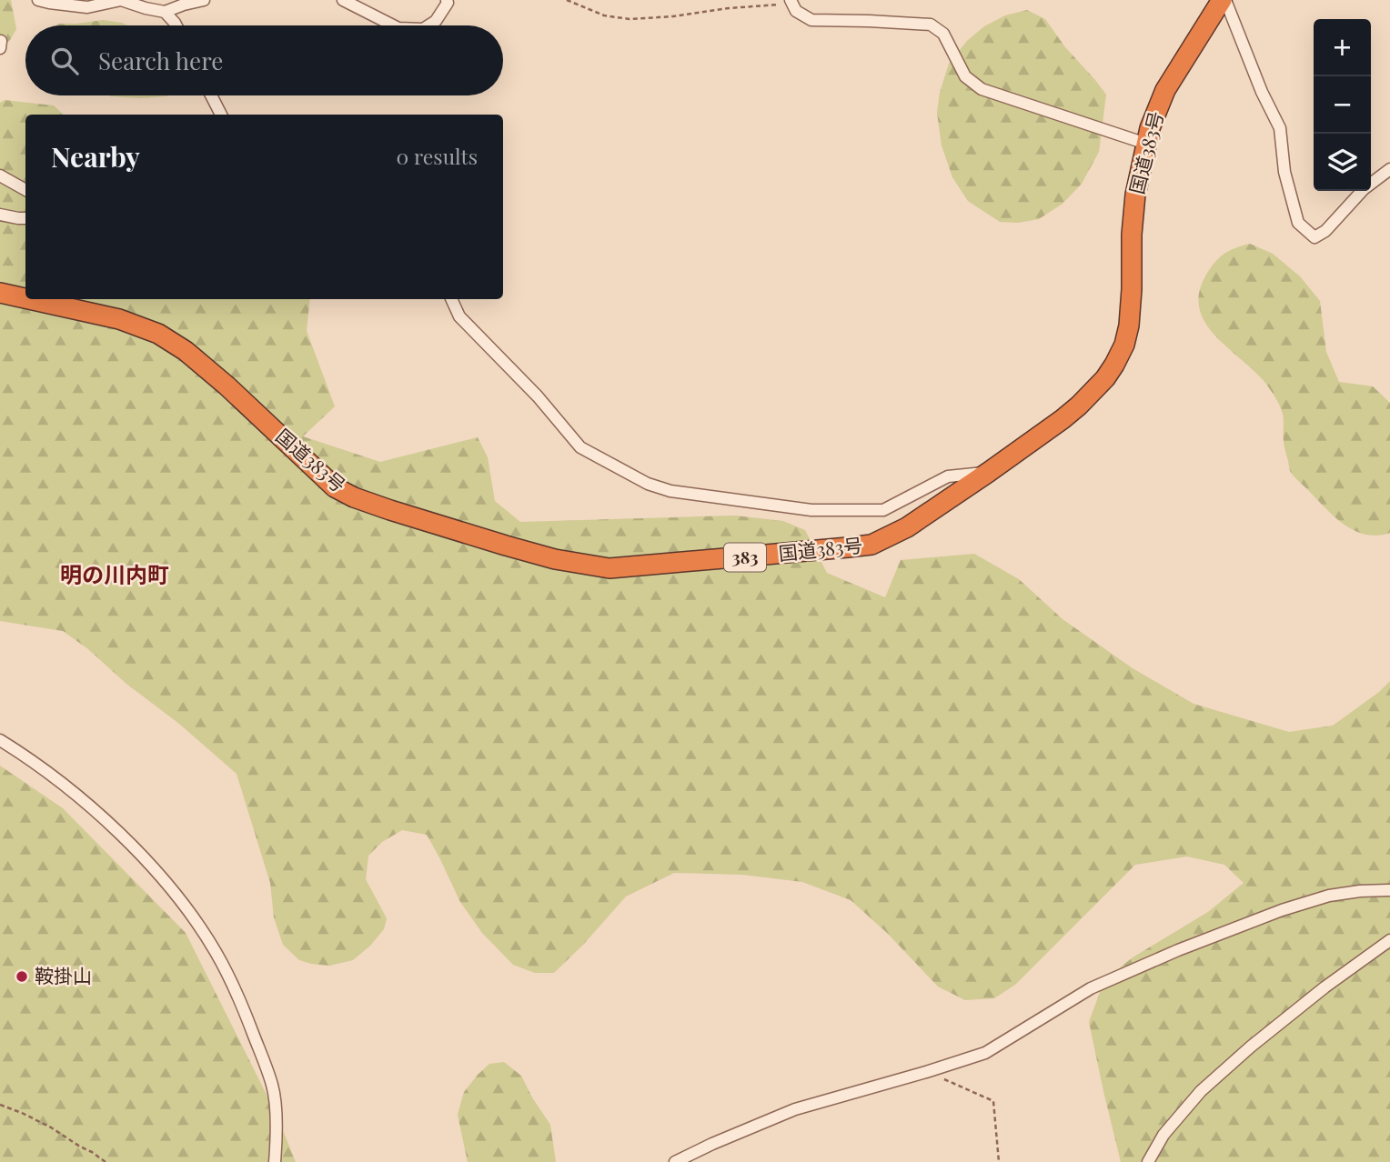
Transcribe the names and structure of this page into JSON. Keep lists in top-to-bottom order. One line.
{"streets":{"highway":["国道383号","383"]},"districts":["明の川内町"],"places":["鞍掛山"],"page":{"map_buttons":["+","−"],"search":"Search here","heading":["Nearby","0 results"]}}
